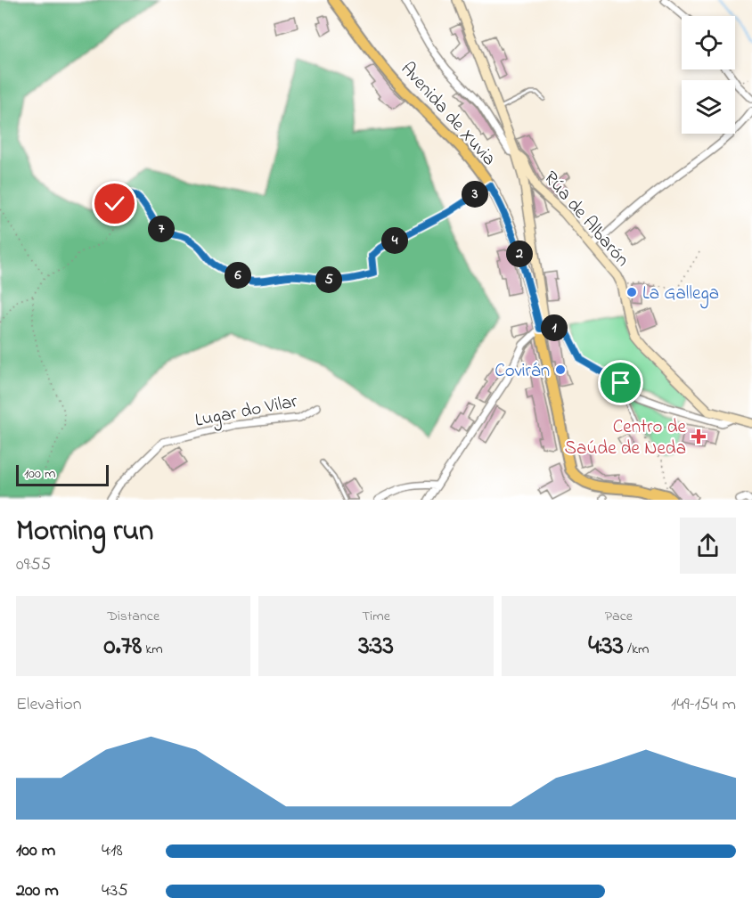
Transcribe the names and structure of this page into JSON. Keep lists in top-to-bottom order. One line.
{"streets":{"main road":["Avenida de Xuvia"],"street":["Rúa de Albarón","Lugar do Vilar"]},"places":{"other":["La Gallega","Covirán"],"health":["Centro de Saúde de Neda"]},"scale_bar":"100 m","page":{"pins":["3","7","4","2","6","5","1"],"scale":"100 m","heading":["Morning run","09:55"],"stats":[["Distance","0.78 km"],["Time","3:33"],["Pace","4:33 /km"]],"chart":["Elevation","149–154 m"],"list":[{"name":"100 m","note":"4:18"},{"name":"200 m","note":"4:35"}]}}
